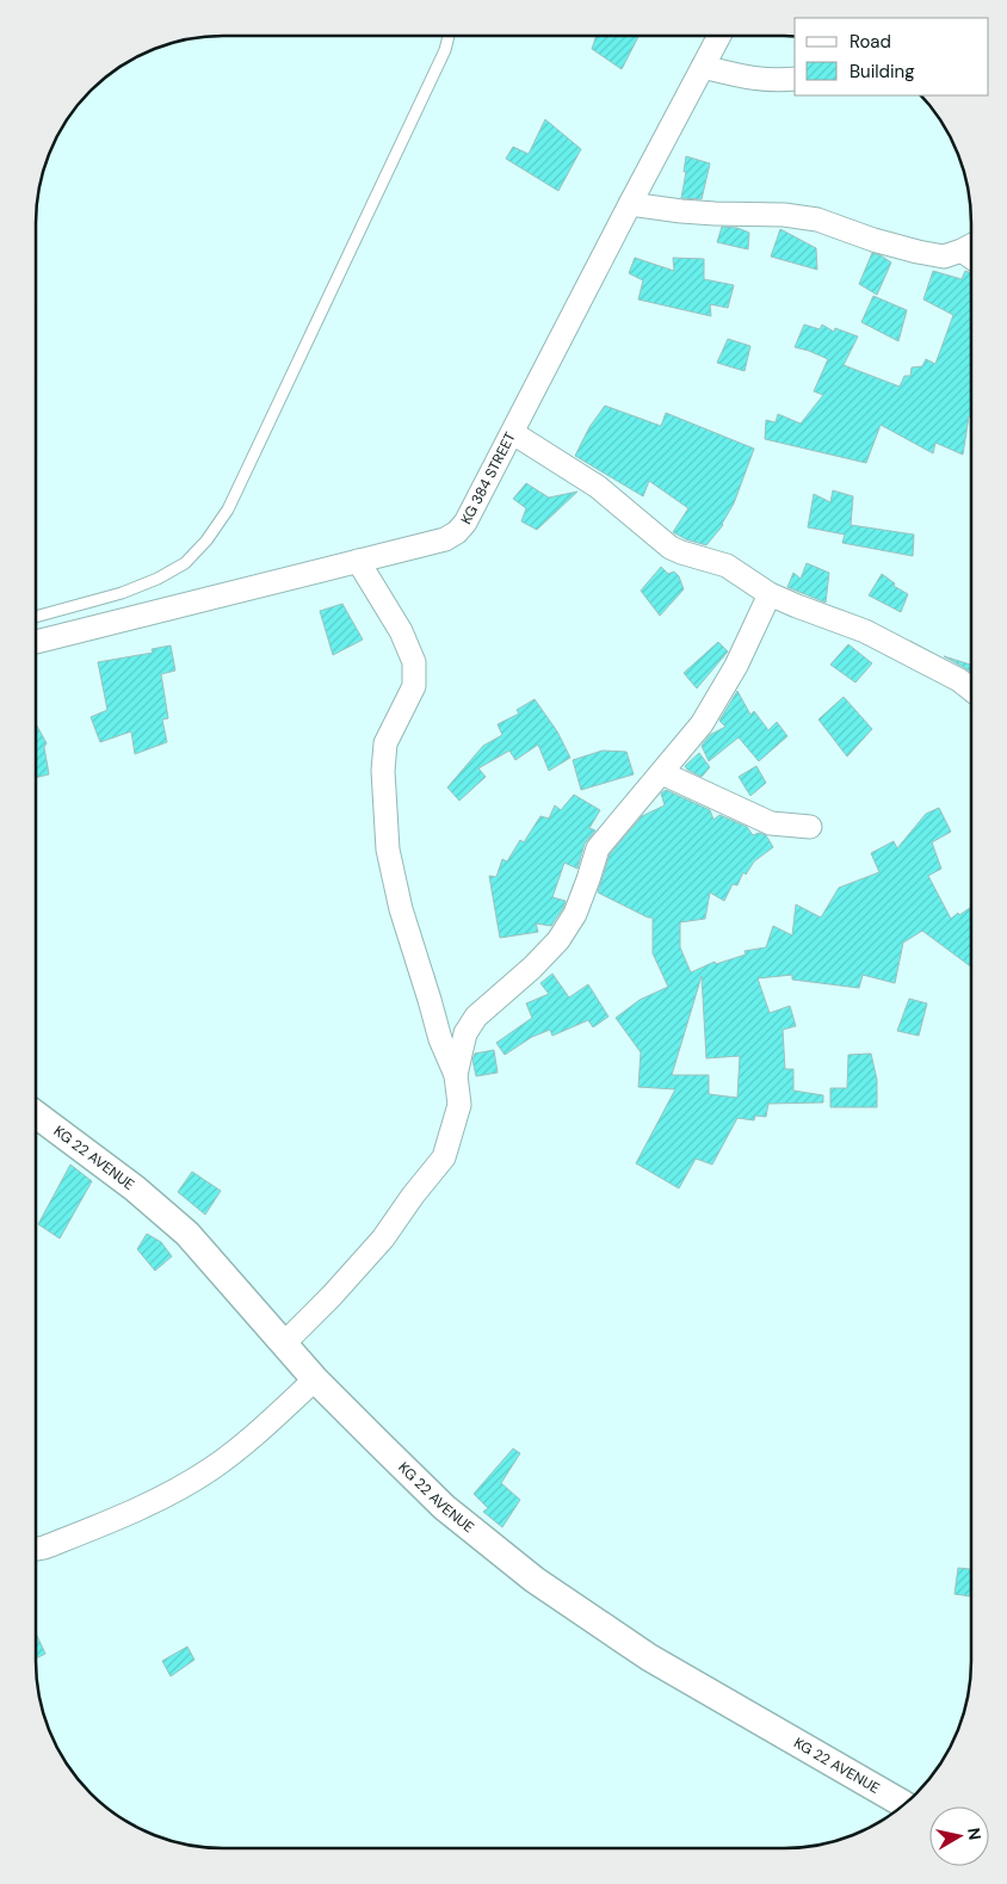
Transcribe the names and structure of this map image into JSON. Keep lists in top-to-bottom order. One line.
{"streets":{"street":["KG 384 STREET","KG 22 AVENUE"]},"legend":["Road","Building"],"north":"right"}
